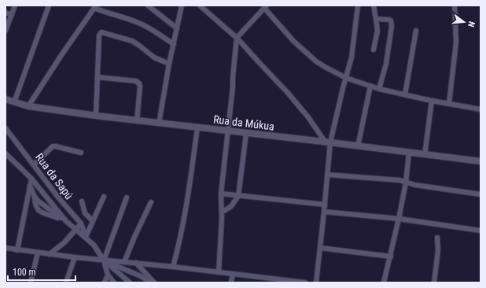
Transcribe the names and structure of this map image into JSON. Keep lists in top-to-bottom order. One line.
{"streets":{"street":["Rua da Múkua","Rua da Sapú"]},"scale_bar":"100 m","north":"right"}
